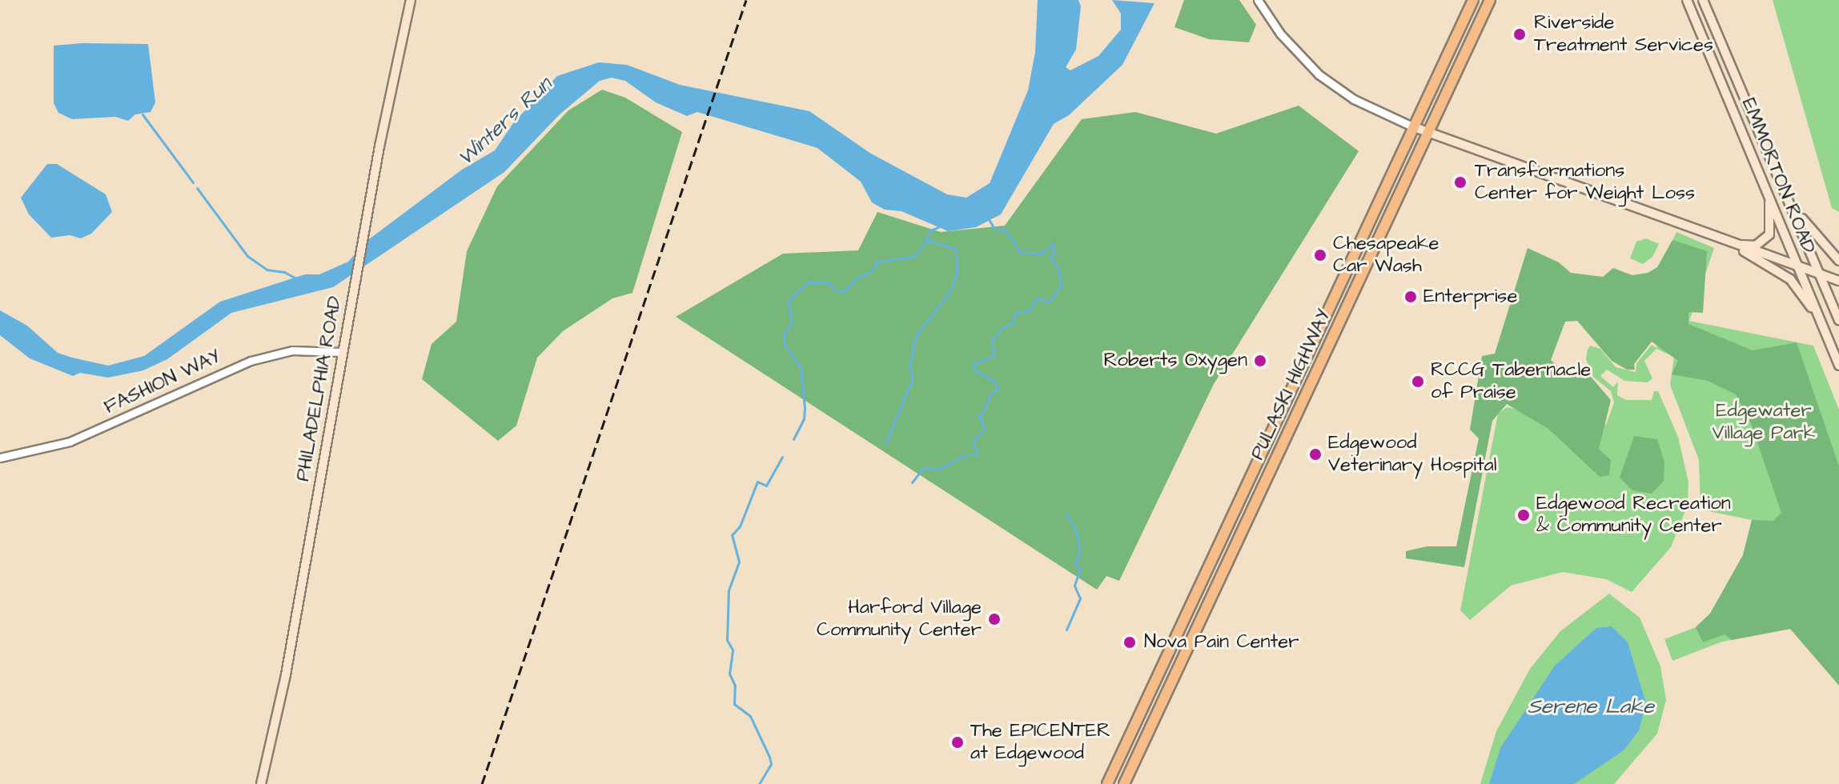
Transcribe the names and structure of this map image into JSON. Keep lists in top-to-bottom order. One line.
{"streets":{"highway":["PULASKI HIGHWAY"],"main road":["EMMORTON ROAD","PHILADELPHIA ROAD"],"street":["FASHION WAY"]},"crossings":[["FASHION WAY","PHILADELPHIA ROAD"]],"water":["Winters Run","Serene Lake"],"parks":["Edgewater Village Park"],"places":["Riverside Treatment Services","Transformations Center for Weight Loss","Chesapeake Car Wash","Enterprise","Roberts Oxygen","RCCG Tabernacle of Praise","Edgewood Veterinary Hospital","Edgewood Recreation & Community Center","Harford Village Community Center","Nova Pain Center","The EPICENTER at Edgewood"]}
